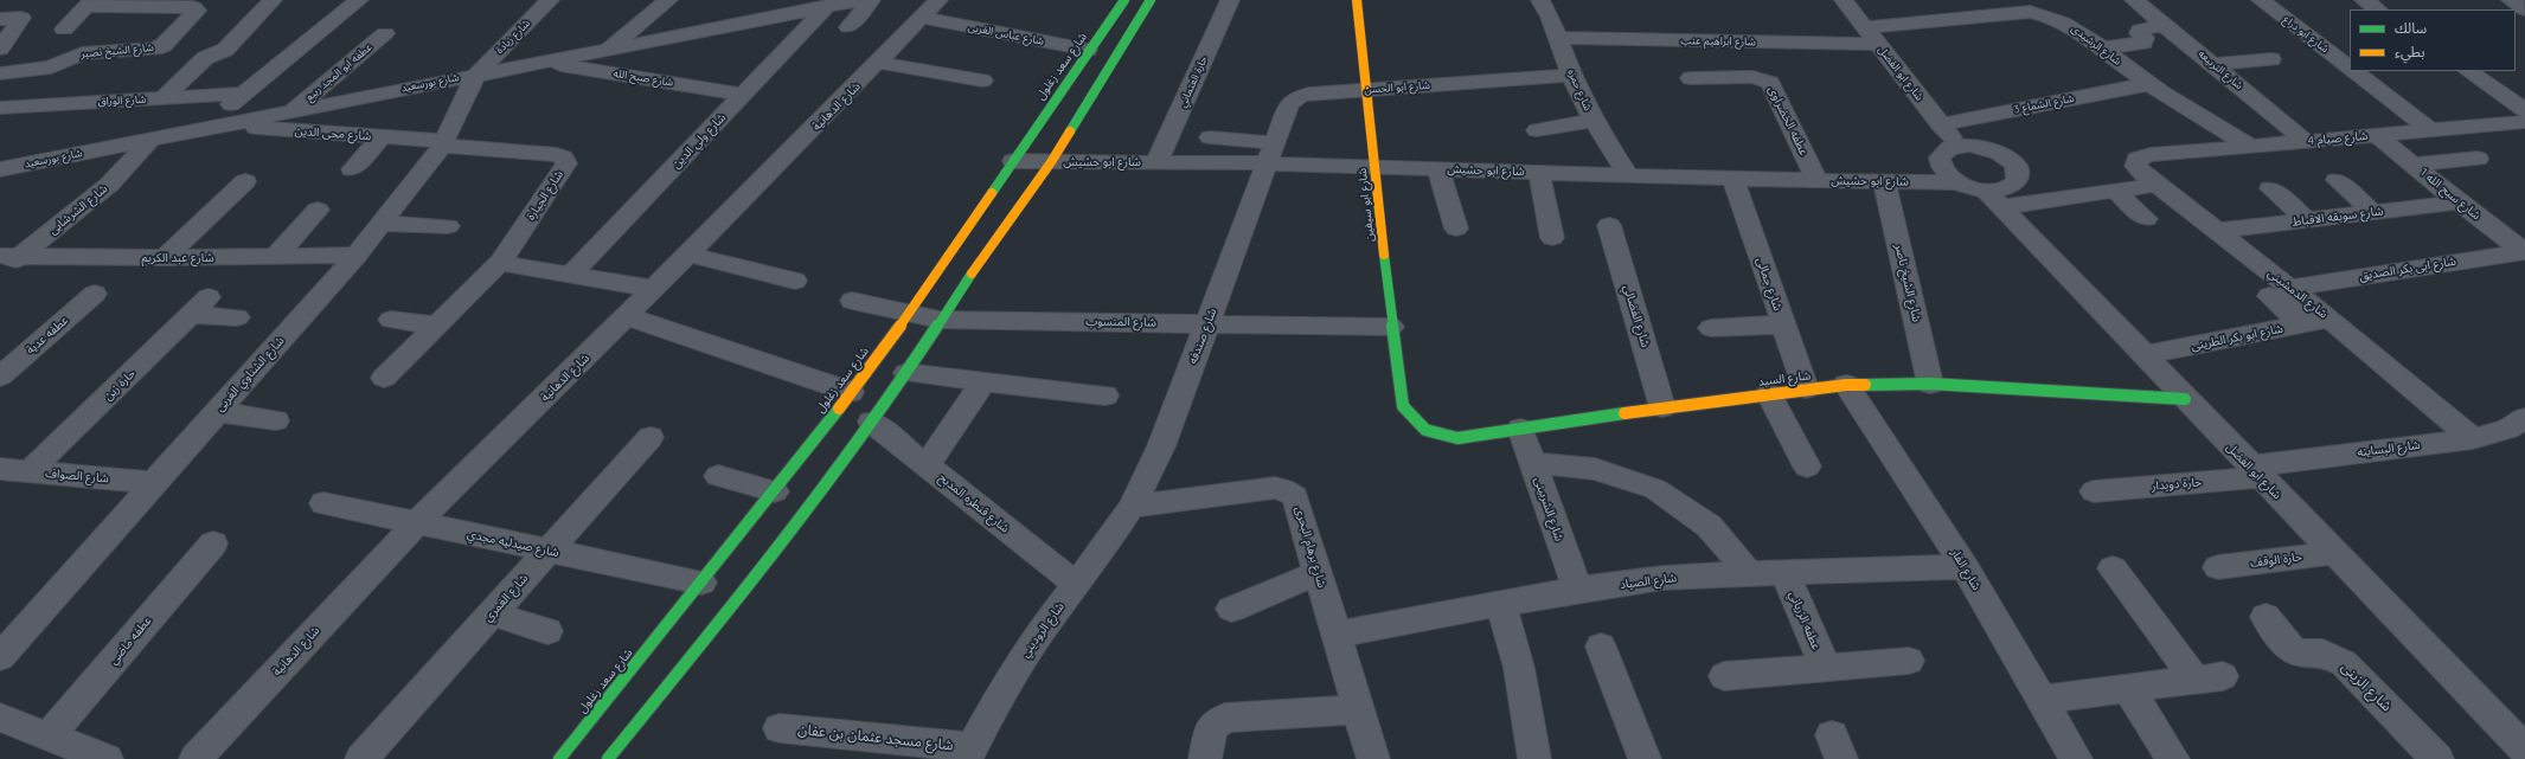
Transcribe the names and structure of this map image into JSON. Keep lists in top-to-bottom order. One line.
{"streets":{"street":["شارع عباس الغربى","شارع ابو دراع","شارع زيادة","شارع ابراهيم عنب","شارع الرشيدى","شارع الشيخ نصير","شارع سعد زغلول","شارع التربيعه","عطفه ابو المجد ربيع","شارع ابو الفضل","شارع صبح الله","حارة العتماني","شارع بورسعيد","شارع ابو الحسن","شارع حمزه","شارع الوراق","شارع الشماع 3","شارع الدهانية","عطفه الخضراوى","شارع محى الدين","شارع صيام 4","شارع ولي الدين","شارع ابو حشيش","شارع سبح الله 1","شارع الجيارة","شارع ابو سيفين","شارع الشرشابى","شارع سويقه الاقباط","شارع عبد الكريم","شارع ابى بكر الصديق","شارع الشيخ ناصر","شارع جمالى","شارع الدمشيني","شارع الفضالي","شارع المنسوب","عطفه عدية","شارع صندفه","شارع ابو بكر الطرينى","شارع الشناوي الغربى","شارع السيد","حارة زين","شارع البساينه","شارع الصواف","حارة دويدار","شارع قنطره المدبح","شارع الشربينى","شارع صيدليه مجدي","شارع برهام البحرى","حارة الوقف","شارع الفار","شارع الصياد","شارع الغمري","عطفه الزرباني","شارع الروديني","عطفه ماضي","شارع الزينى","شارع مسجد عثمان بن عفان"]},"crossings":[["شارع عباس الغربى","شارع سعد زغلول"],["شارع عباس الغربى","شارع الدهانية"],["شارع ابو دراع","شارع صيام 4"],["شارع زيادة","شارع بورسعيد"],["شارع زيادة","شارع الشناوي الغربى"],["شارع ابراهيم عنب","شارع ابو الفضل"],["شارع ابراهيم عنب","شارع حمزه"],["شارع الرشيدى","شارع ابو الفضل"],["شارع الرشيدى","شارع الشماع 3"],["شارع الرشيدى","شارع صيام 4"],["شارع سعد زغلول","شارع ابو حشيش"],["شارع سعد زغلول","شارع المنسوب"],["شارع سعد زغلول","شارع صيدليه مجدي"],["شارع التربيعه","شارع صيام 4"],["عطفه ابو المجد ربيع","شارع بورسعيد"],["شارع ابو الفضل","شارع الشماع 3"],["شارع ابو الفضل","شارع ابو حشيش"],["شارع ابو الفضل","شارع ابو بكر الطرينى"],["شارع ابو الفضل","شارع السيد"],["شارع ابو الفضل","شارع البساينه"],["شارع ابو الفضل","حارة دويدار"],["شارع ابو الفضل","حارة الوقف"],["شارع صبح الله","شارع بورسعيد"],["شارع صبح الله","شارع ولي الدين"],["حارة العتماني","شارع ابو حشيش"],["شارع بورسعيد","شارع محى الدين"],["شارع بورسعيد","شارع ولي الدين"],["شارع بورسعيد","شارع الشرشابى"],["شارع بورسعيد","شارع الشناوي الغربى"],["شارع ابو الحسن","شارع حمزه"],["شارع ابو الحسن","شارع ابو حشيش"],["شارع ابو الحسن","شارع ابو سيفين"],["شارع ابو الحسن","شارع صندفه"],["شارع حمزه","شارع ابو حشيش"],["شارع الدهانية","شارع صيدليه مجدي"],["عطفه الخضراوى","شارع ابو حشيش"],["شارع محى الدين","شارع الجيارة"],["شارع محى الدين","شارع الشناوي الغربى"],["شارع صيام 4","شارع سبح الله 1"],["شارع صيام 4","شارع الدمشيني"],["شارع ابو حشيش","شارع ابو سيفين"],["شارع ابو حشيش","شارع الشيخ ناصر"],["شارع ابو حشيش","شارع جمالى"],["شارع ابو حشيش","شارع صندفه"],["شارع سبح الله 1","شارع سويقه الاقباط"],["شارع سبح الله 1","شارع ابى بكر الصديق"],["شارع الجيارة","شارع الشناوي الغربى"],["شارع ابو سيفين","شارع المنسوب"],["شارع ابو سيفين","شارع السيد"],["شارع الشرشابى","شارع عبد الكريم"],["شارع سويقه الاقباط","شارع الدمشيني"],["شارع عبد الكريم","شارع الشناوي الغربى"],["شارع ابى بكر الصديق","شارع الدمشيني"],["شارع الشيخ ناصر","شارع السيد"],["شارع جمالى","شارع السيد"],["شارع الدمشيني","شارع ابو بكر الطرينى"],["شارع الدمشيني","شارع البساينه"],["شارع الفضالي","شارع السيد"],["شارع المنسوب","شارع صندفه"],["شارع صندفه","شارع برهام البحرى"],["شارع صندفه","شارع الروديني"],["شارع الشناوي الغربى","شارع الصواف"],["شارع السيد","شارع الشربينى"],["شارع السيد","شارع الفار"],["حارة زين","شارع الصواف"],["شارع البساينه","حارة دويدار"],["شارع قنطره المدبح","شارع الروديني"],["شارع الشربينى","شارع الصياد"],["شارع صيدليه مجدي","شارع الغمري"],["شارع برهام البحرى","شارع الصياد"],["شارع برهام البحرى","شارع الروديني"],["شارع الفار","شارع الصياد"],["شارع الصياد","عطفه الزرباني"],["شارع الروديني","شارع مسجد عثمان بن عفان"]],"legend":["سالك","بطيء"]}
